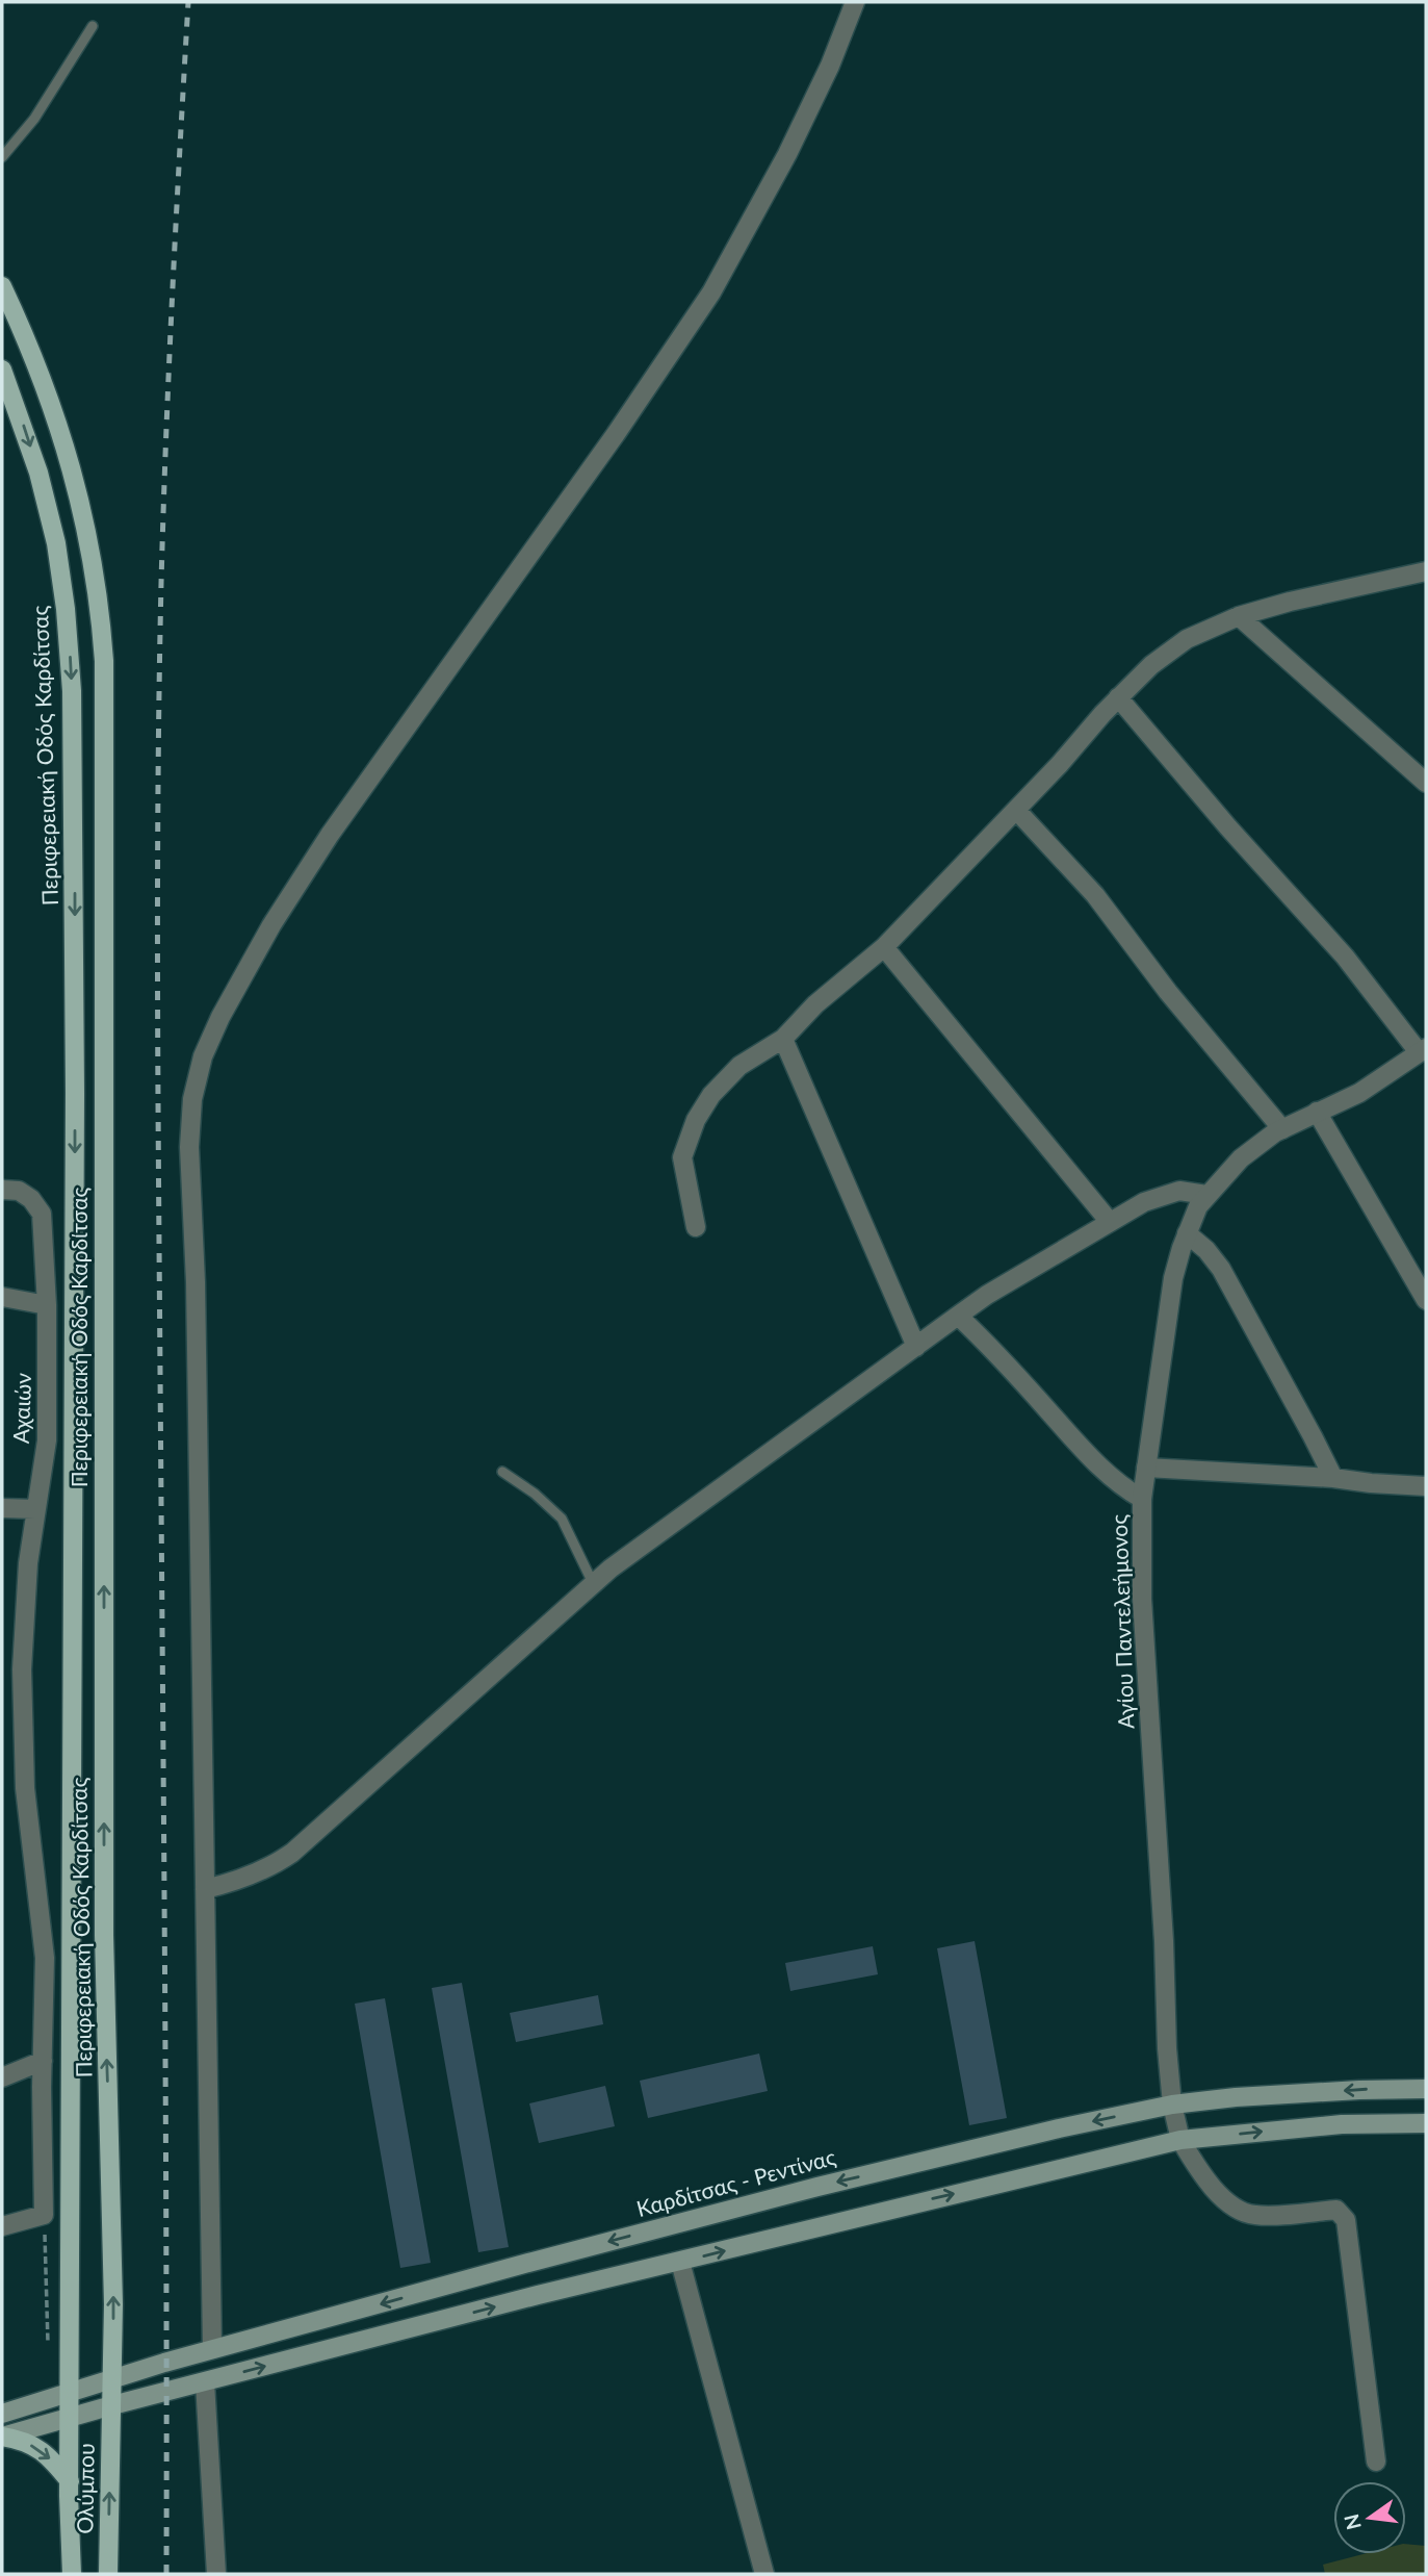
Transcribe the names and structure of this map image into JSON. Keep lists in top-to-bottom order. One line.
{"streets":{"main road":["Περιφερειακή Οδός Καρδίτσας","Καρδίτσας - Ρεντίνας","Ολύμπου"],"street":["Αχαιών","Αγίου Παντελεήμονος"]},"crossings":[["Περιφερειακή Οδός Καρδίτσας","Καρδίτσας - Ρεντίνας"],["Περιφερειακή Οδός Καρδίτσας","Ολύμπου"],["Αγίου Παντελεήμονος","Καρδίτσας - Ρεντίνας"]],"north":"left"}
